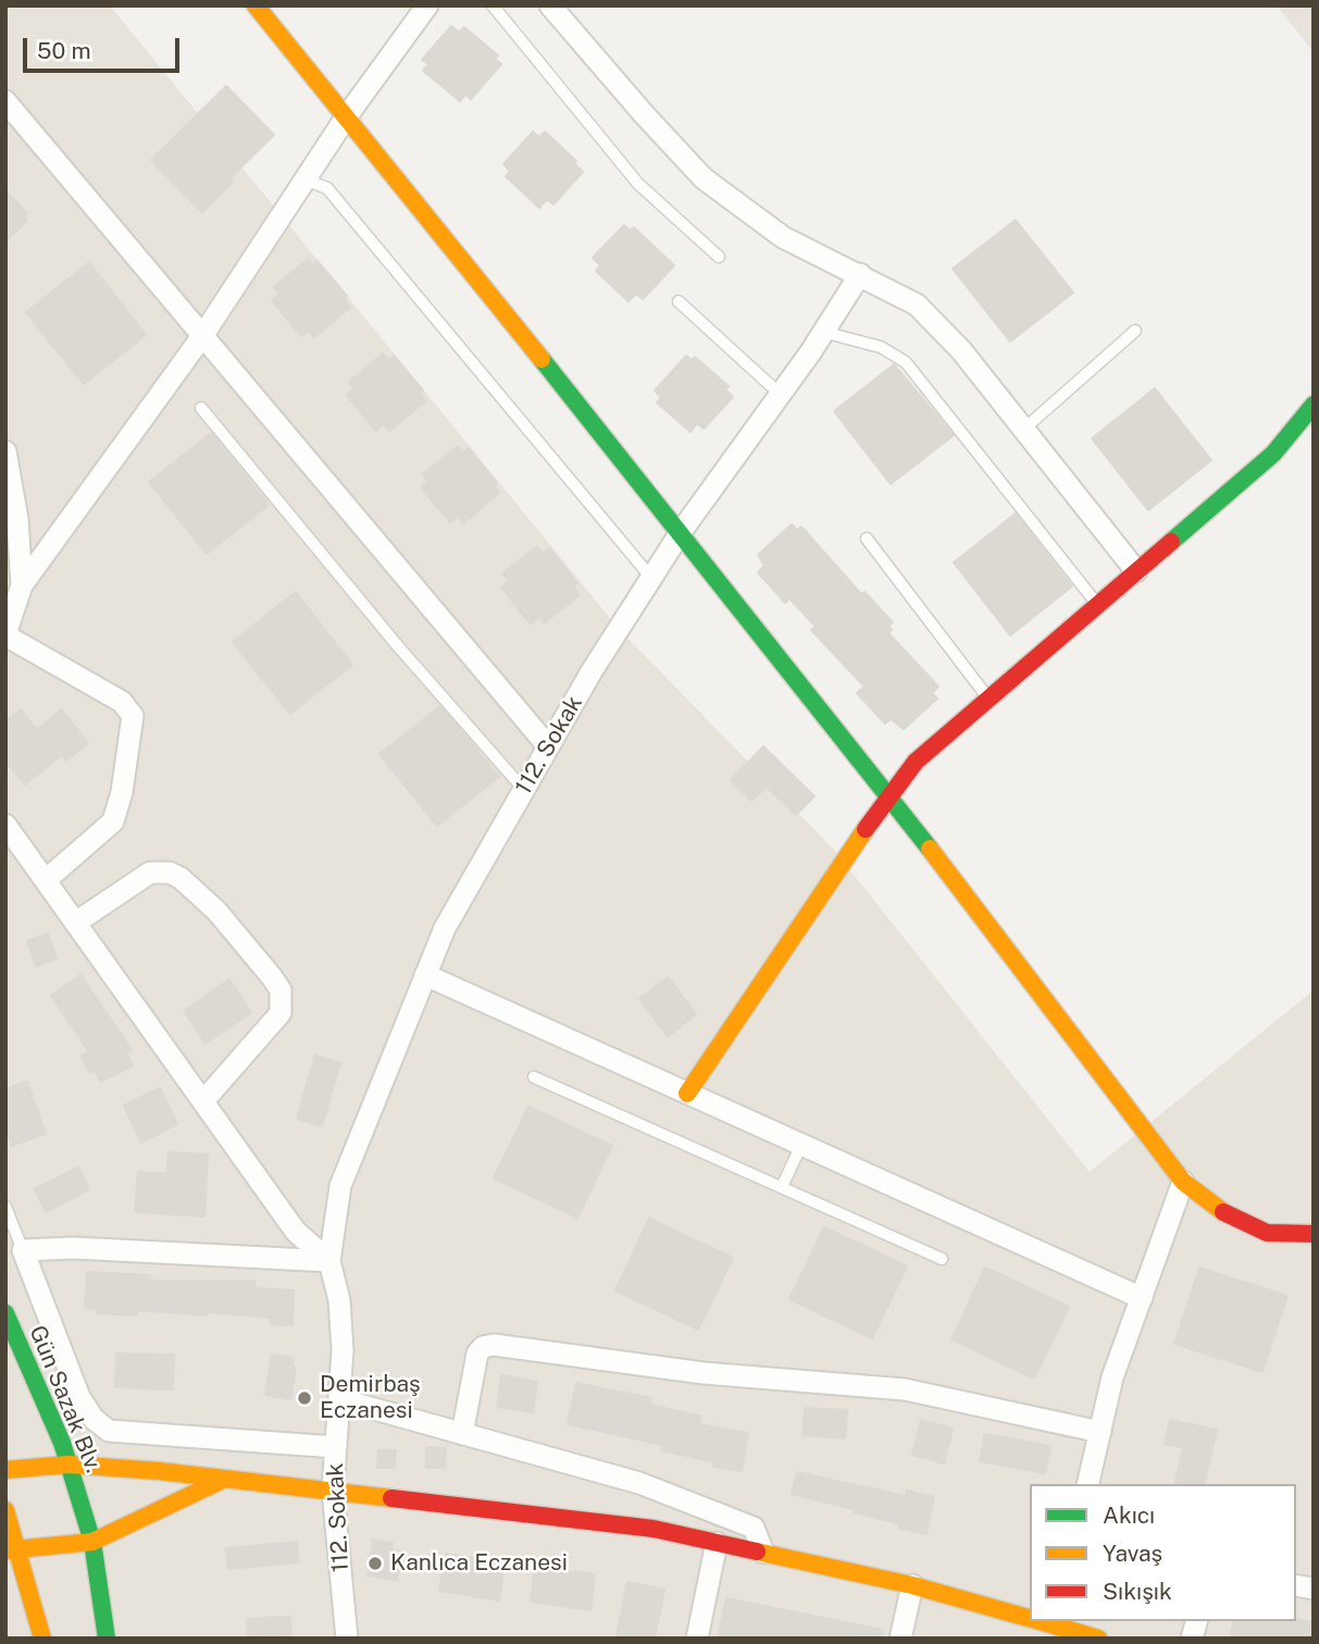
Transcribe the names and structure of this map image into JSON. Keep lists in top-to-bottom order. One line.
{"streets":{"street":["112. Sokak","Gün Sazak Blv."]},"places":["Demirbaş Eczanesi","Kanlıca Eczanesi"],"legend":["Akıcı","Yavaş","Sıkışık"],"scale_bar":"50 m"}
